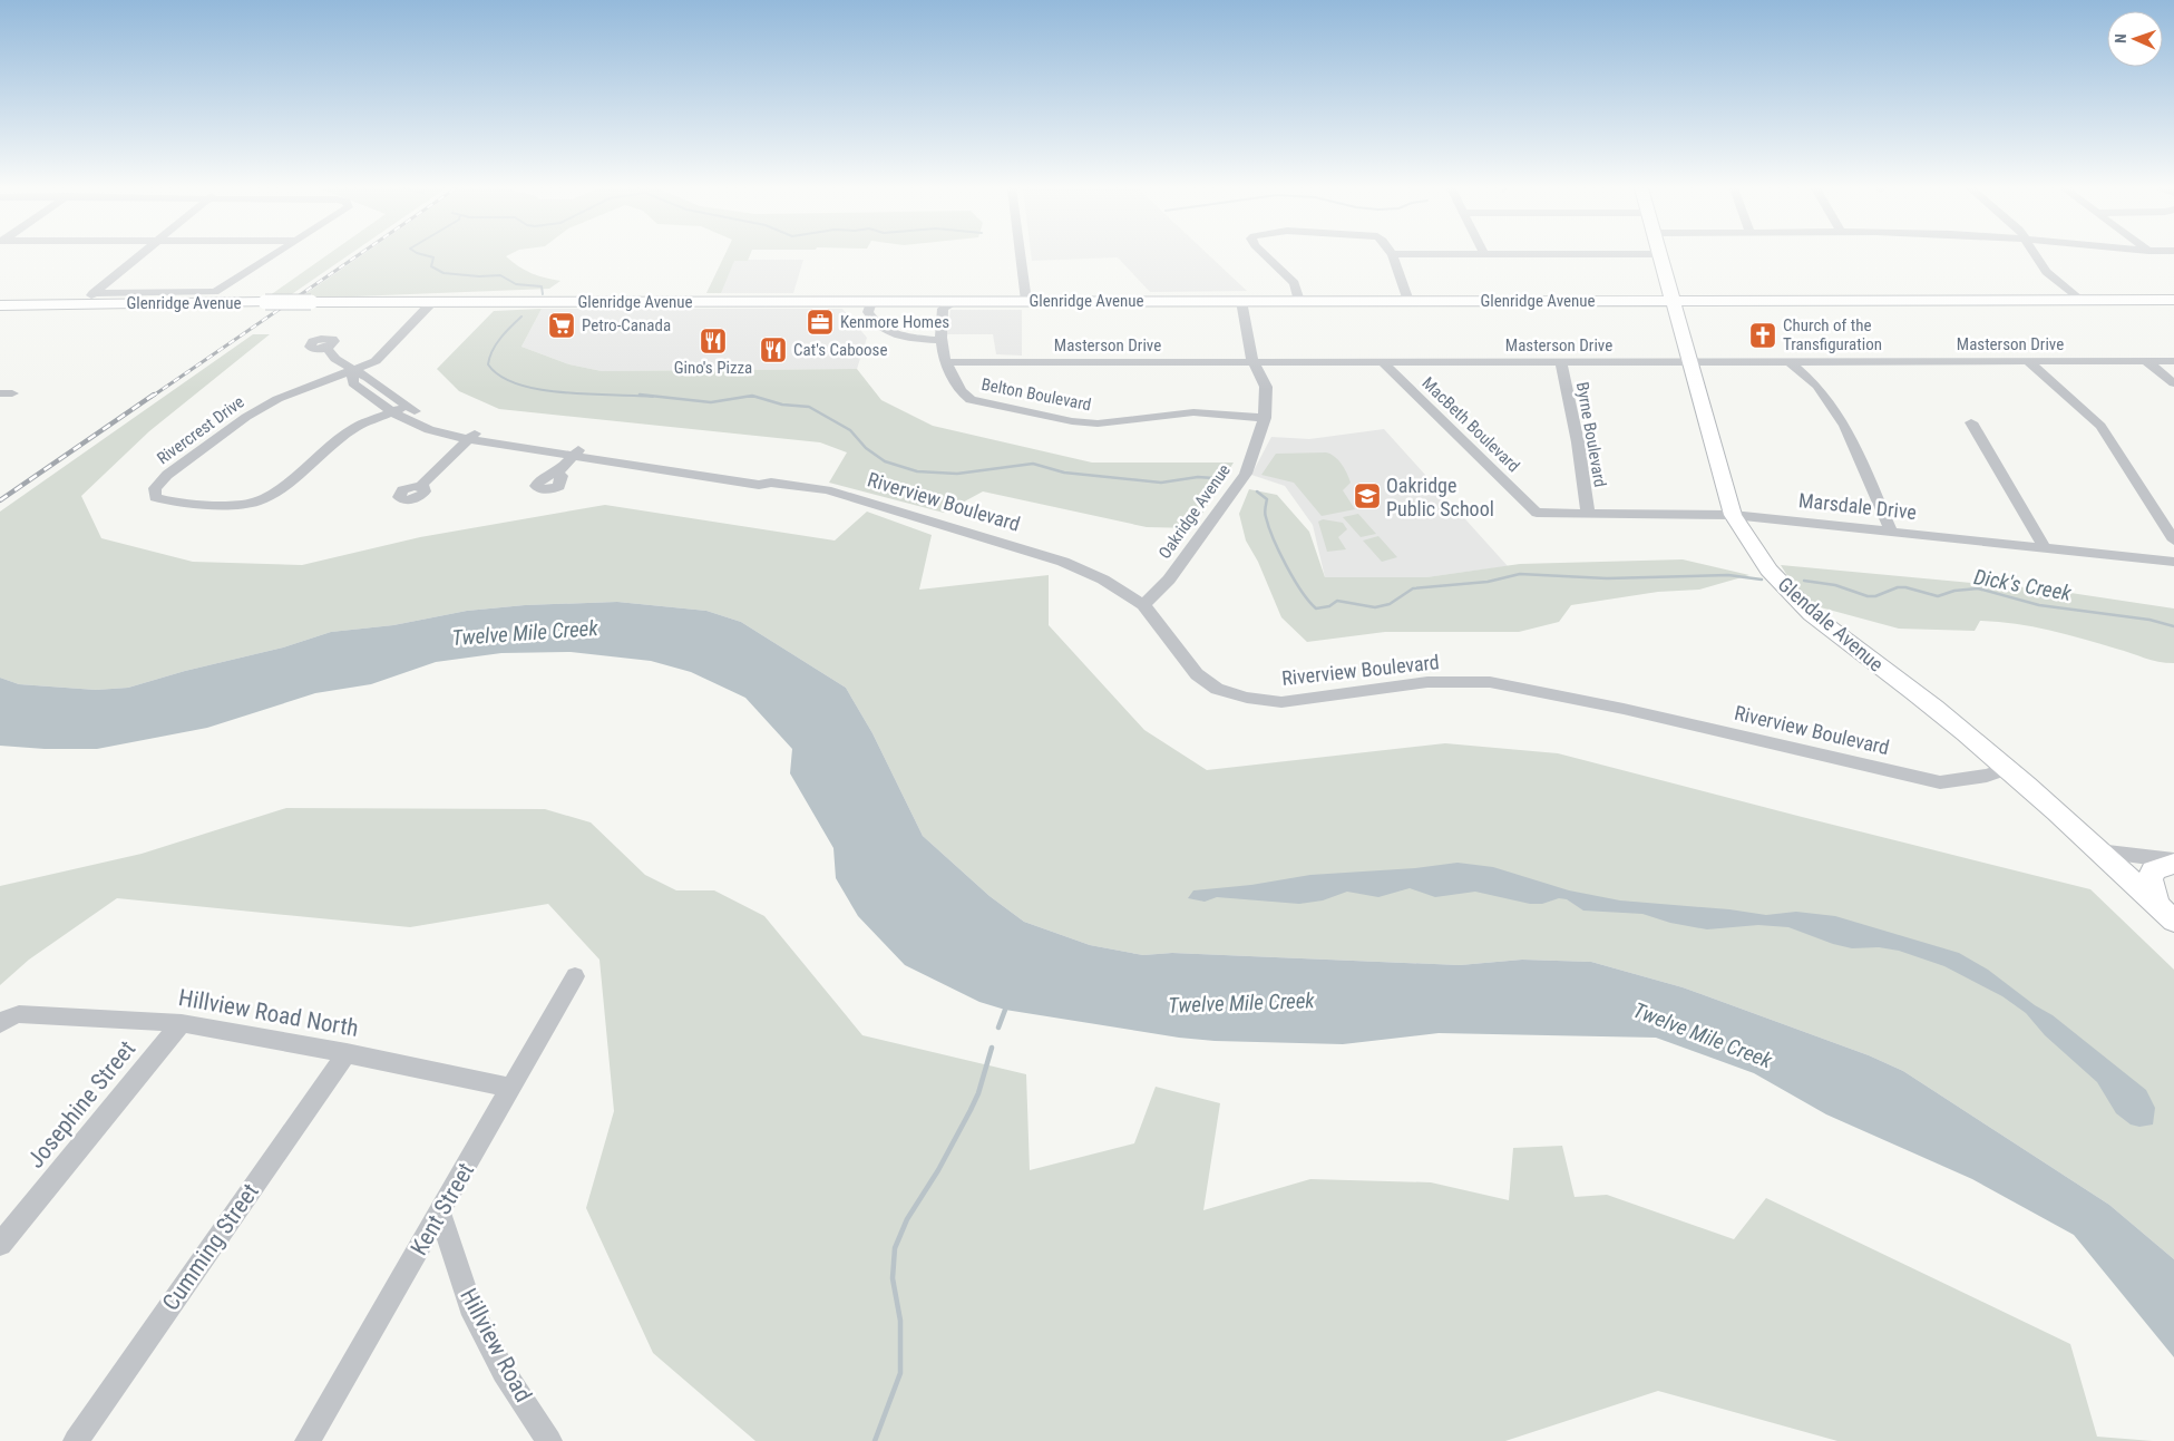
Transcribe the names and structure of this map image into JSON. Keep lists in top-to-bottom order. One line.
{"streets":{"main road":["Glenridge Avenue","Glendale Avenue"],"street":["Masterson Drive","Belton Boulevard","MacBeth Boulevard","Rivercrest Drive","Byrne Boulevard","Riverview Boulevard","Marsdale Drive","Oakridge Avenue","Hillview Road North","Josephine Street","Kent Street","Cumming Street","Hillview Road"]},"crossings":[["Glenridge Avenue","Belton Boulevard"],["Glenridge Avenue","Oakridge Avenue"],["Glenridge Avenue","Glendale Avenue"],["Masterson Drive","Belton Boulevard"],["Masterson Drive","MacBeth Boulevard"],["Masterson Drive","Byrne Boulevard"],["Masterson Drive","Oakridge Avenue"],["Masterson Drive","Glendale Avenue"],["Belton Boulevard","Oakridge Avenue"],["MacBeth Boulevard","Marsdale Drive"],["Rivercrest Drive","Riverview Boulevard"],["Byrne Boulevard","Marsdale Drive"],["Riverview Boulevard","Oakridge Avenue"],["Riverview Boulevard","Glendale Avenue"],["Marsdale Drive","Glendale Avenue"],["Hillview Road North","Josephine Street"],["Hillview Road North","Kent Street"],["Hillview Road North","Cumming Street"],["Kent Street","Hillview Road"]],"water":["Dick's Creek","Twelve Mile Creek"],"places":{"office":["Kenmore Homes"],"supermarket":["Petro-Canada"],"church":["Church of the Transfiguration"],"restaurant":["Gino's Pizza","Cat's Caboose"],"school or university":["Oakridge Public School"]},"north":"left"}
